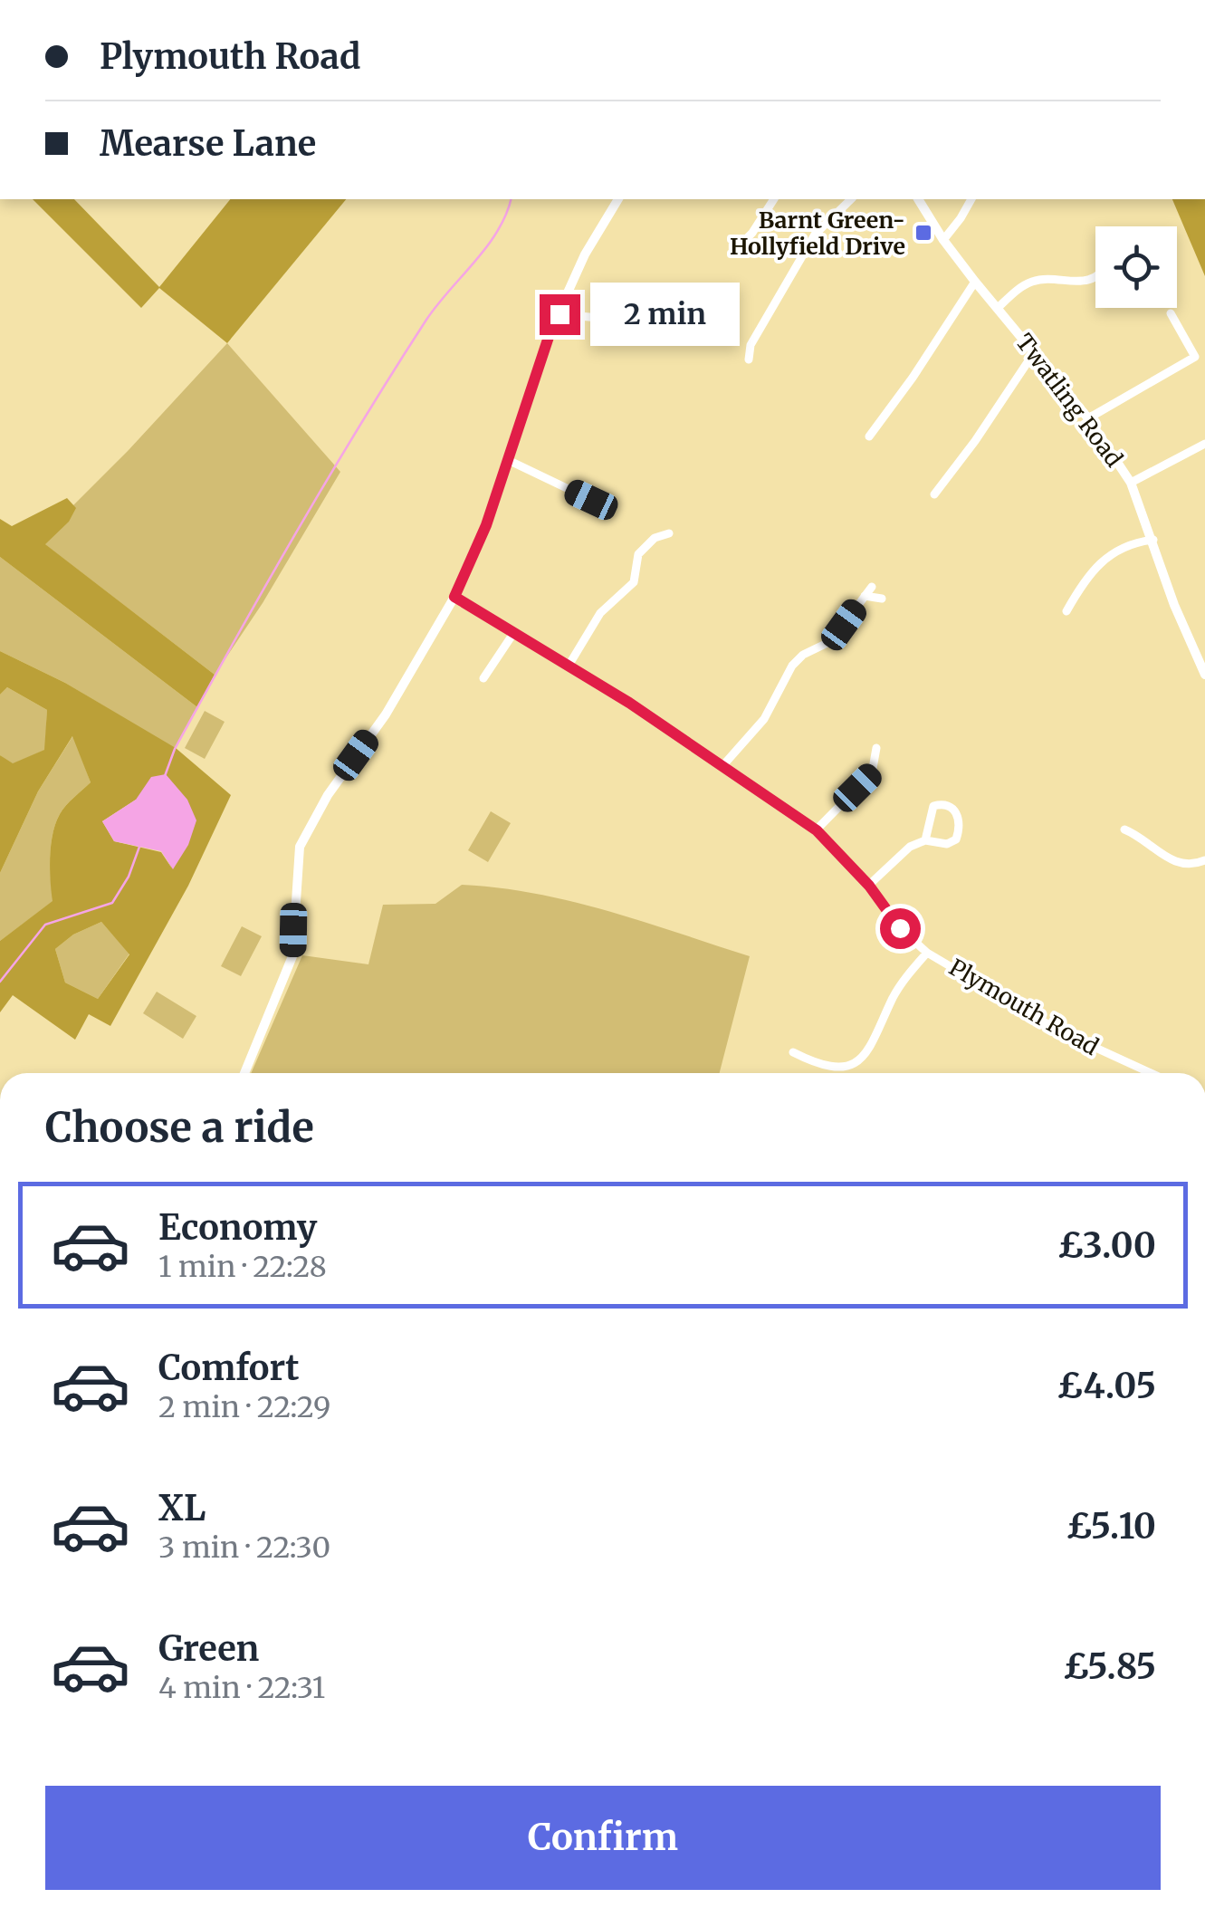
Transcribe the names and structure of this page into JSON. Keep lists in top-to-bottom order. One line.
{"streets":{"street":["Twatling Road","Plymouth Road"]},"places":{"transit":["Barnt Green- Hollyfield Drive"]},"page":{"banner":["Plymouth Road","Mearse Lane"],"bubble":"2 min","heading":"Choose a ride","list":[{"name":"Economy","note":"1 min · 22:28","value":"£3.00"},{"name":"Comfort","note":"2 min · 22:29","value":"£4.05"},{"name":"XL","note":"3 min · 22:30","value":"£5.10"},{"name":"Green","note":"4 min · 22:31","value":"£5.85"}],"buttons":"Confirm"}}
